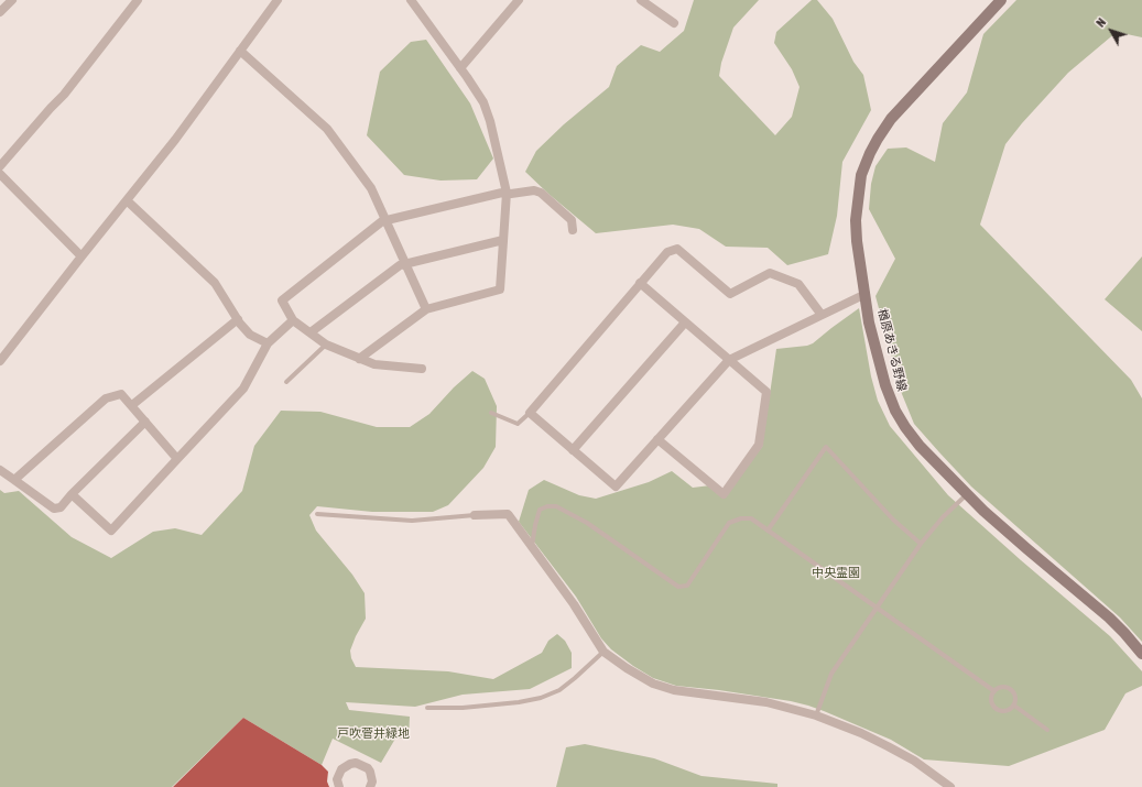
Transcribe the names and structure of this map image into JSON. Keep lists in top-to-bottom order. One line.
{"streets":{"main road":["楢原あきる野線"]},"parks":["中央霊園","戸吹菅井緑地"],"north":"top left"}
